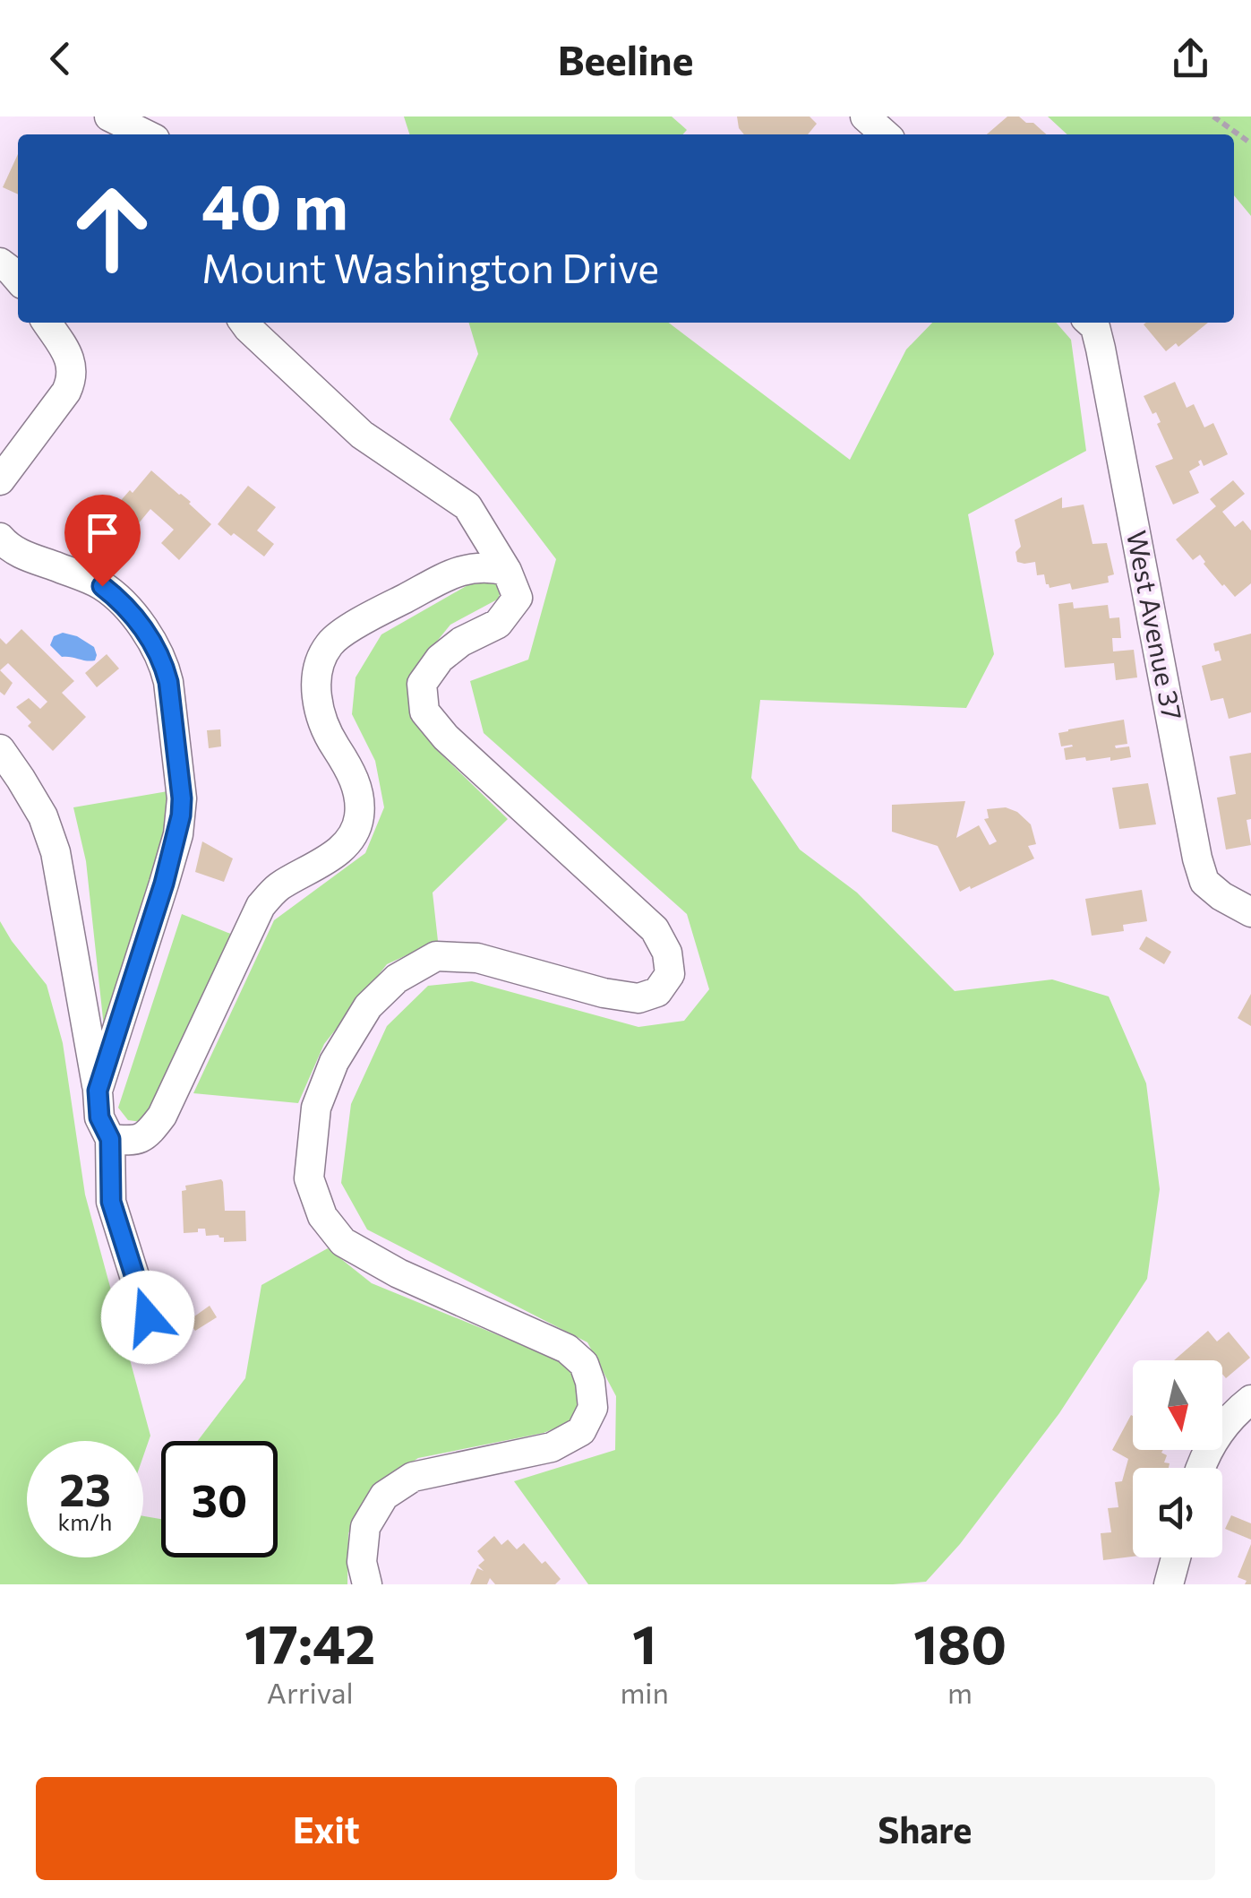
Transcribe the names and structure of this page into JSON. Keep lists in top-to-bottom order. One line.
{"streets":{"street":["West Avenue 37"]},"north":"bottom","page":{"header":"Beeline","turn":["40 m","Mount Washington Drive"],"speed":"23 km/h","limit":"30","eta":["17:42","Arrival","1","min","180","m"],"buttons":["Exit","Share"]}}
